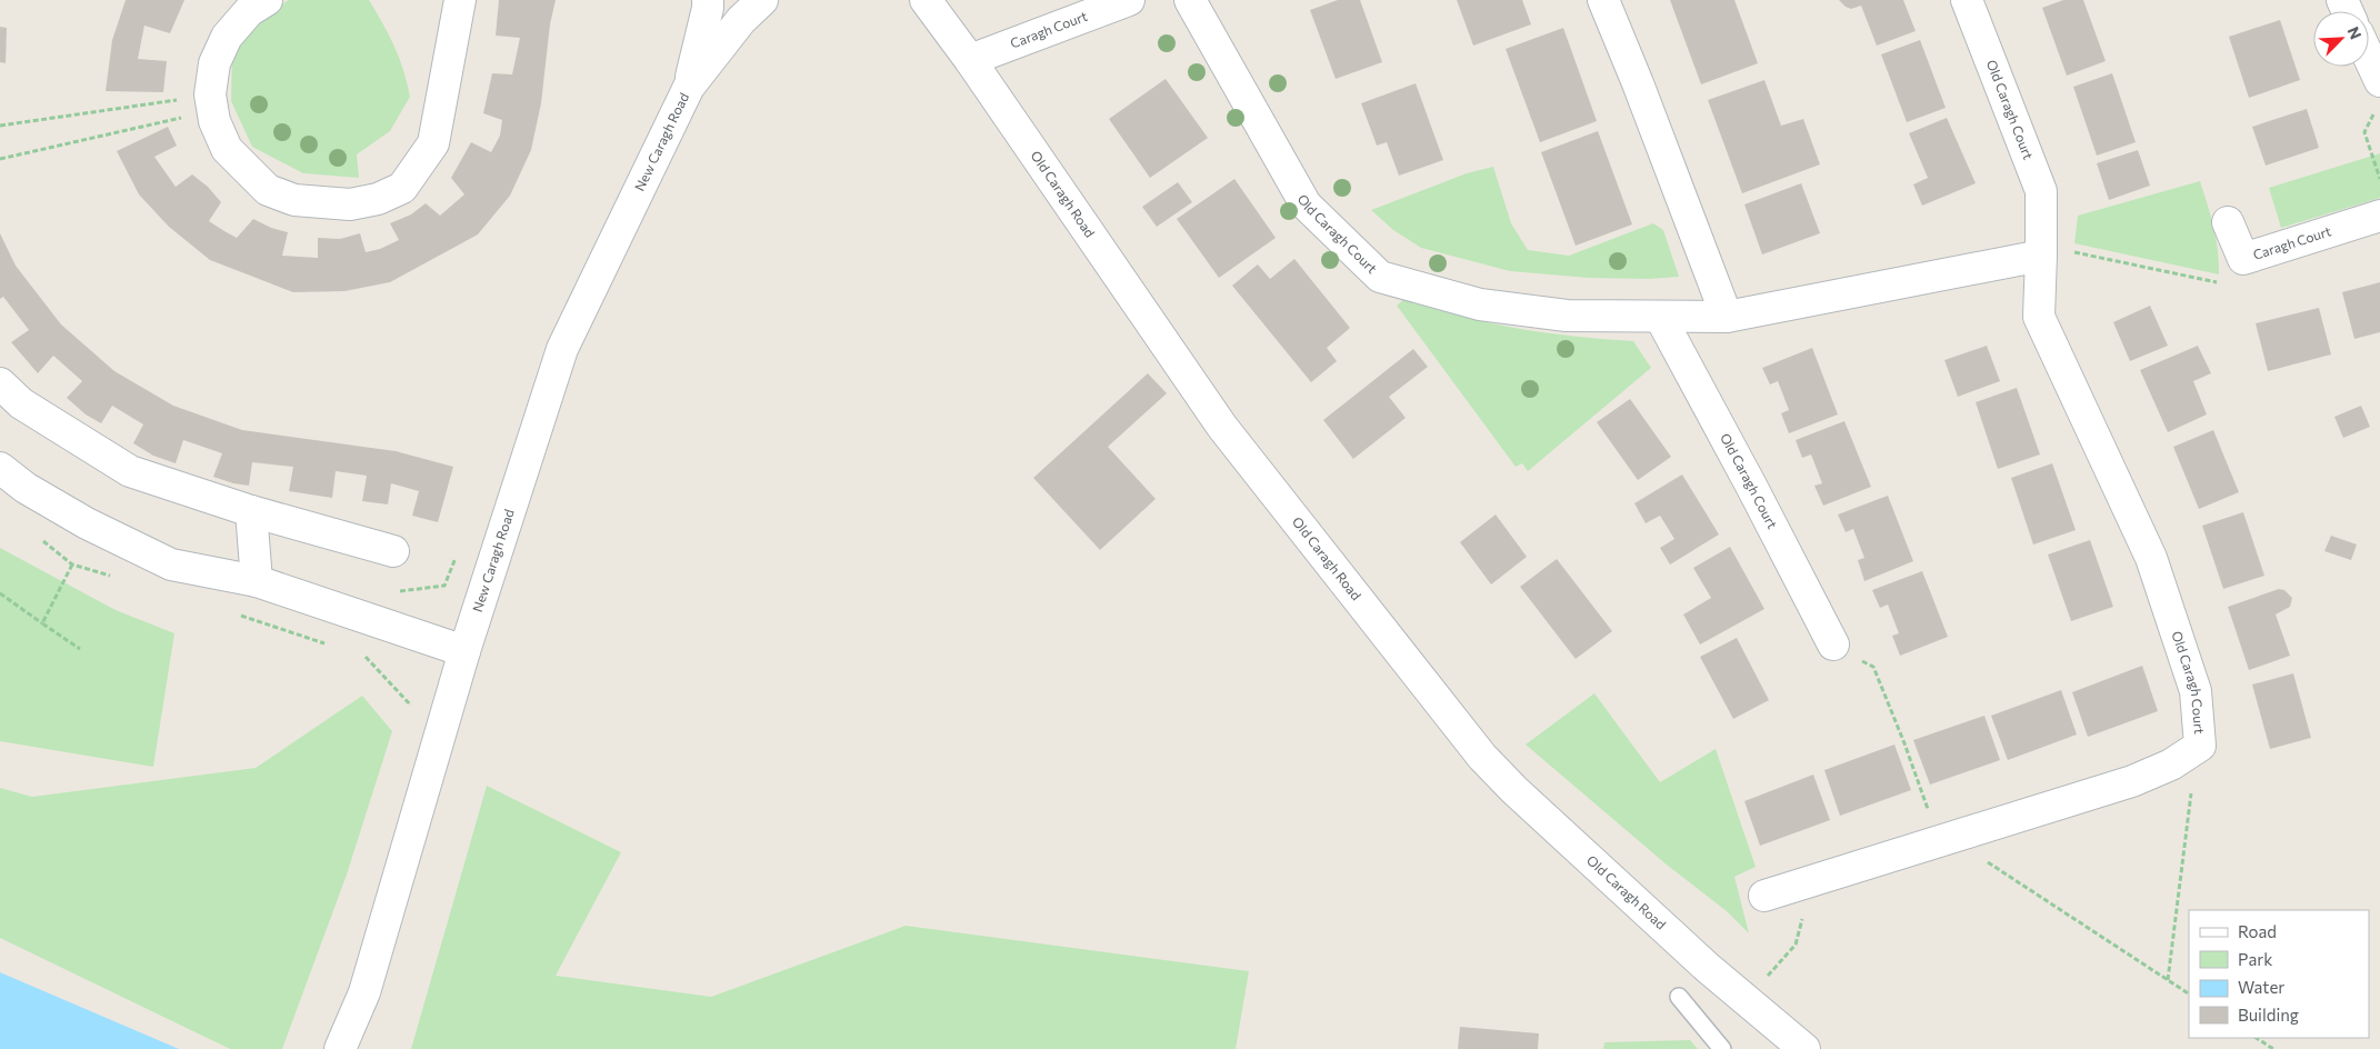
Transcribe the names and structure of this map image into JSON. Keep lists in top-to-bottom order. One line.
{"streets":{"street":["Caragh Court","Old Caragh Court","New Caragh Road","Old Caragh Road"]},"crossings":[["Caragh Court","Old Caragh Road"]],"legend":["Road","Park","Water","Building"],"north":"top right"}
